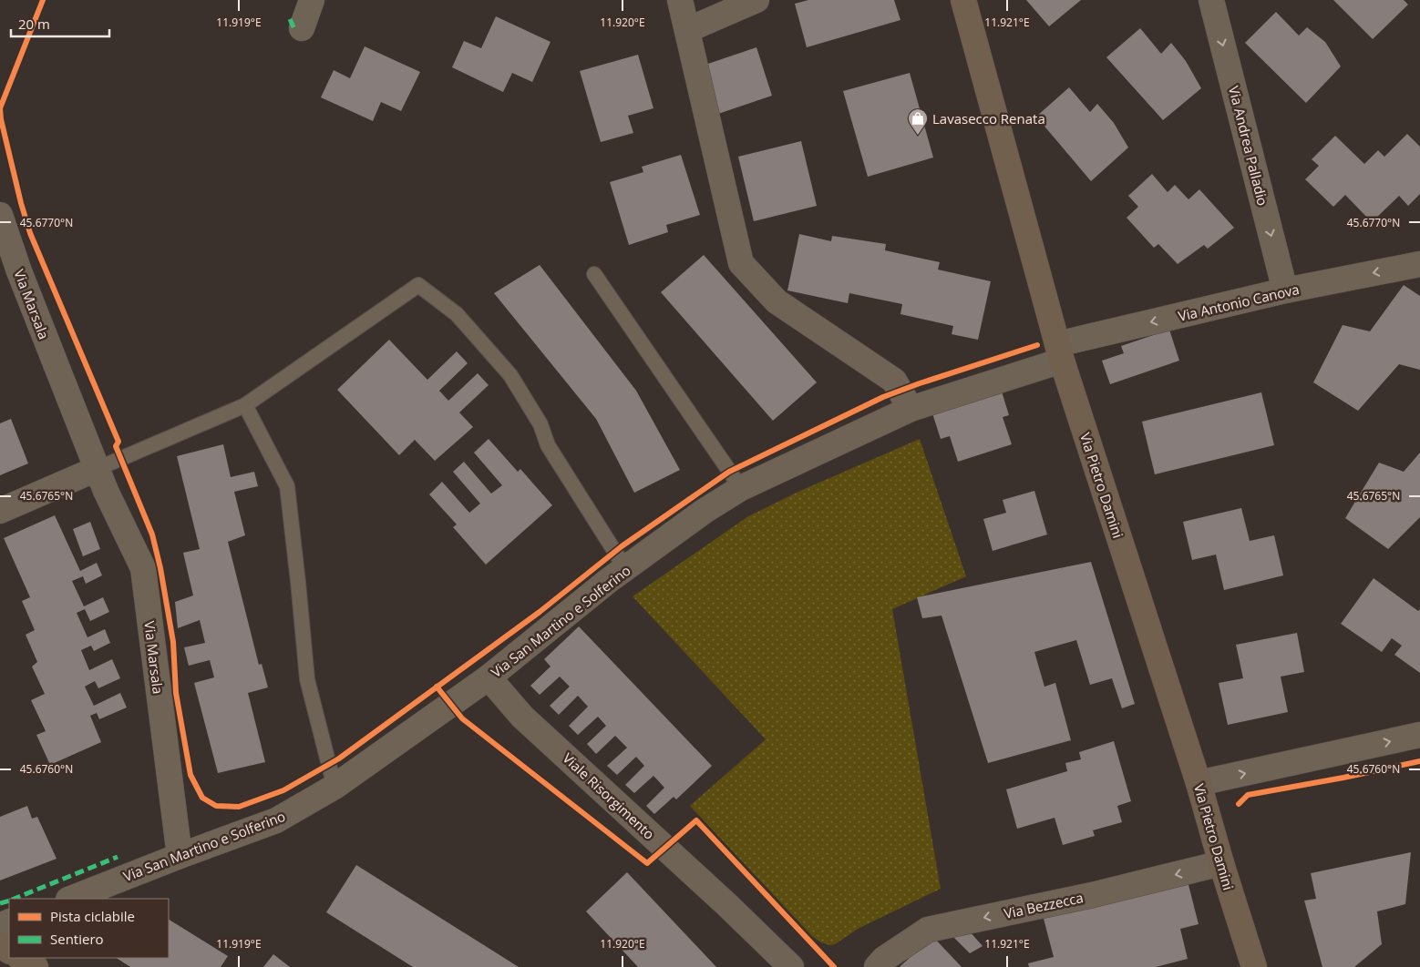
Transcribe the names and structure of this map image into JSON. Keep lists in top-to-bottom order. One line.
{"streets":{"street":["Via Andrea Palladio","Via Antonio Canova","Via Marsala","Via Pietro Damini","Via San Martino e Solferino","Viale Risorgimento","Via Bezzecca"]},"crossings":[["Via Andrea Palladio","Via Antonio Canova"],["Via Antonio Canova","Via Pietro Damini"],["Via Antonio Canova","Via San Martino e Solferino"],["Via Marsala","Via San Martino e Solferino"],["Via Pietro Damini","Via San Martino e Solferino"],["Via Pietro Damini","Via Bezzecca"],["Via San Martino e Solferino","Viale Risorgimento"]],"one_way":["Via Andrea Palladio","Via Antonio Canova","Via Bezzecca"],"places":{"shop":["Lavasecco Renata"]},"legend":["Pista ciclabile","Sentiero"],"scale_bar":"20 m","coordinates":["11.919°E","11.920°E","11.921°E","45.6770°N","45.6765°N","45.6760°N"]}
